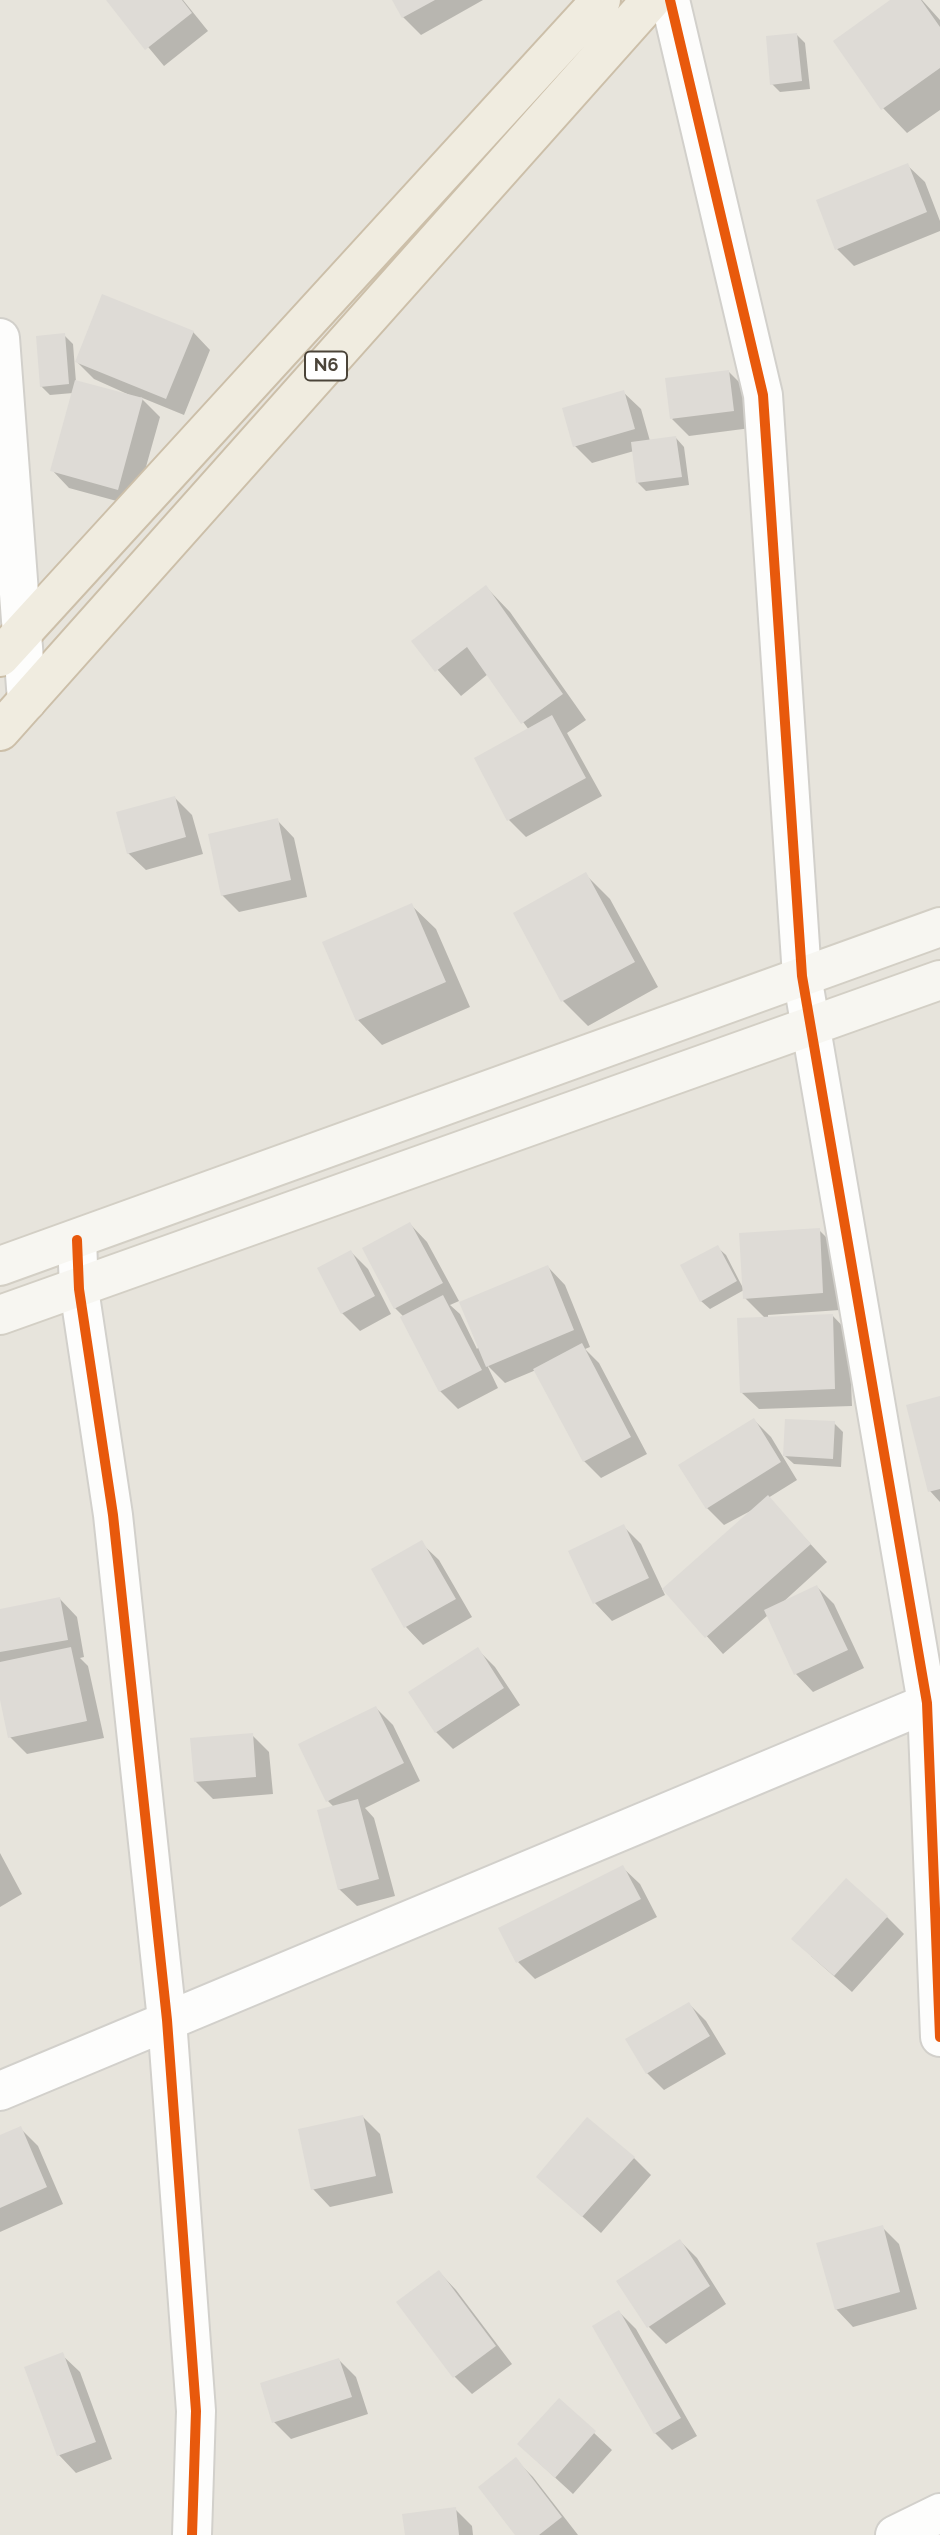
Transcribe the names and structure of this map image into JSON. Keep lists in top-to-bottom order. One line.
{"streets":{"highway":["N6"]}}
